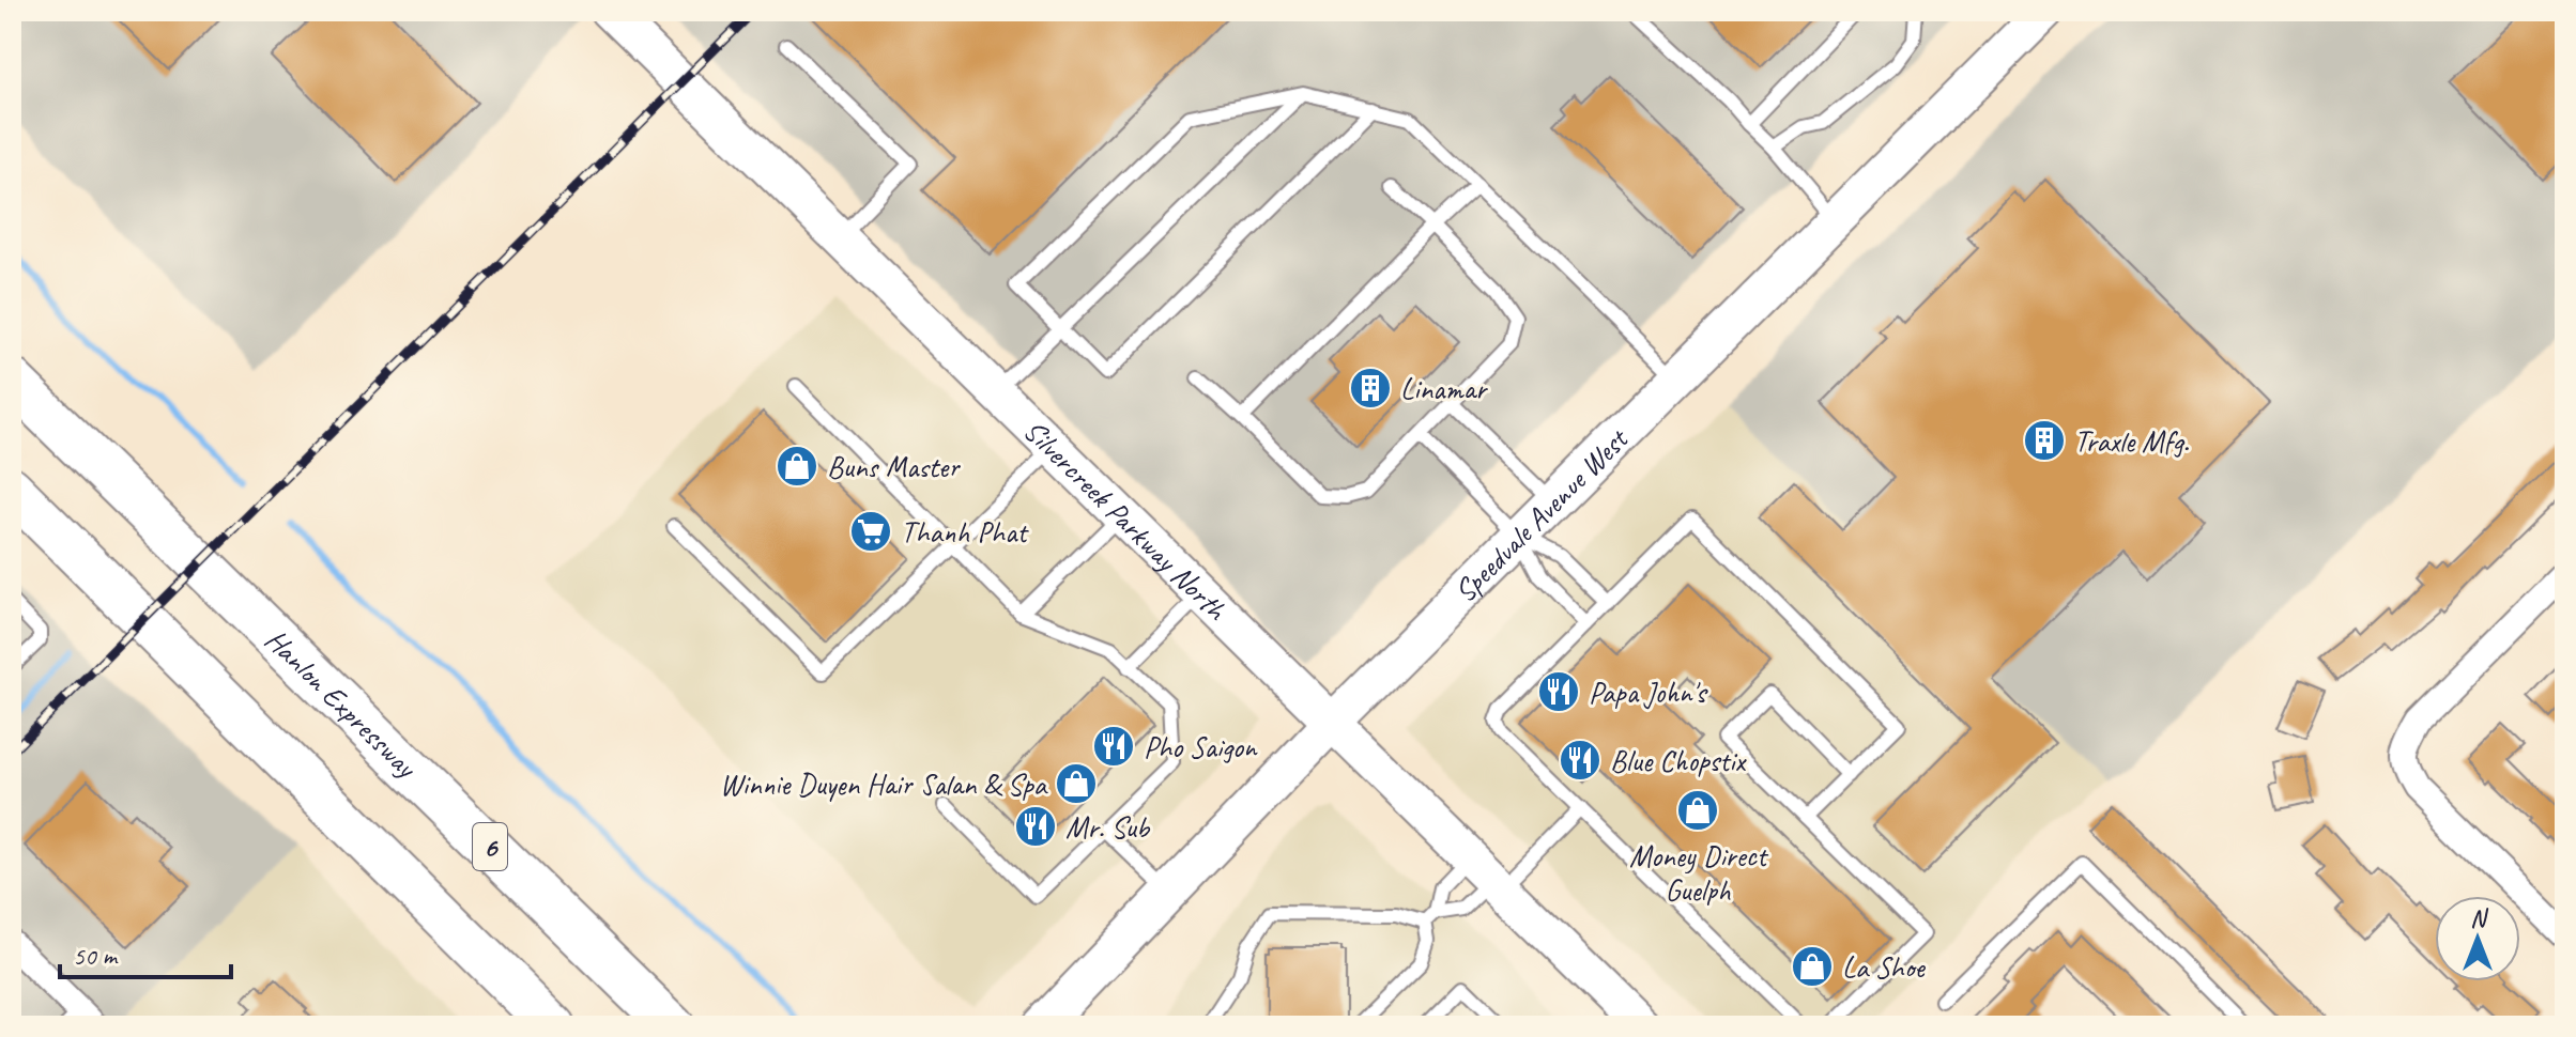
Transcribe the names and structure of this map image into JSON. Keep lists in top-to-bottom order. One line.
{"streets":{"highway":["Hanlon Expressway","6"],"main road":["Speedvale Avenue West","Silvercreek Parkway North"]},"crossings":[["Speedvale Avenue West","Silvercreek Parkway North"]],"places":{"building":["Linamar","Traxle Mfg."],"shop":["Buns Master","Winnie Duyen Hair Salan & Spa","Money Direct Guelph","La Shoe"],"supermarket":["Thanh Phat"],"restaurant":["Papa John's","Pho Saigon","Blue Chopstix","Mr. Sub"]},"scale_bar":"50 m","north":"top"}
